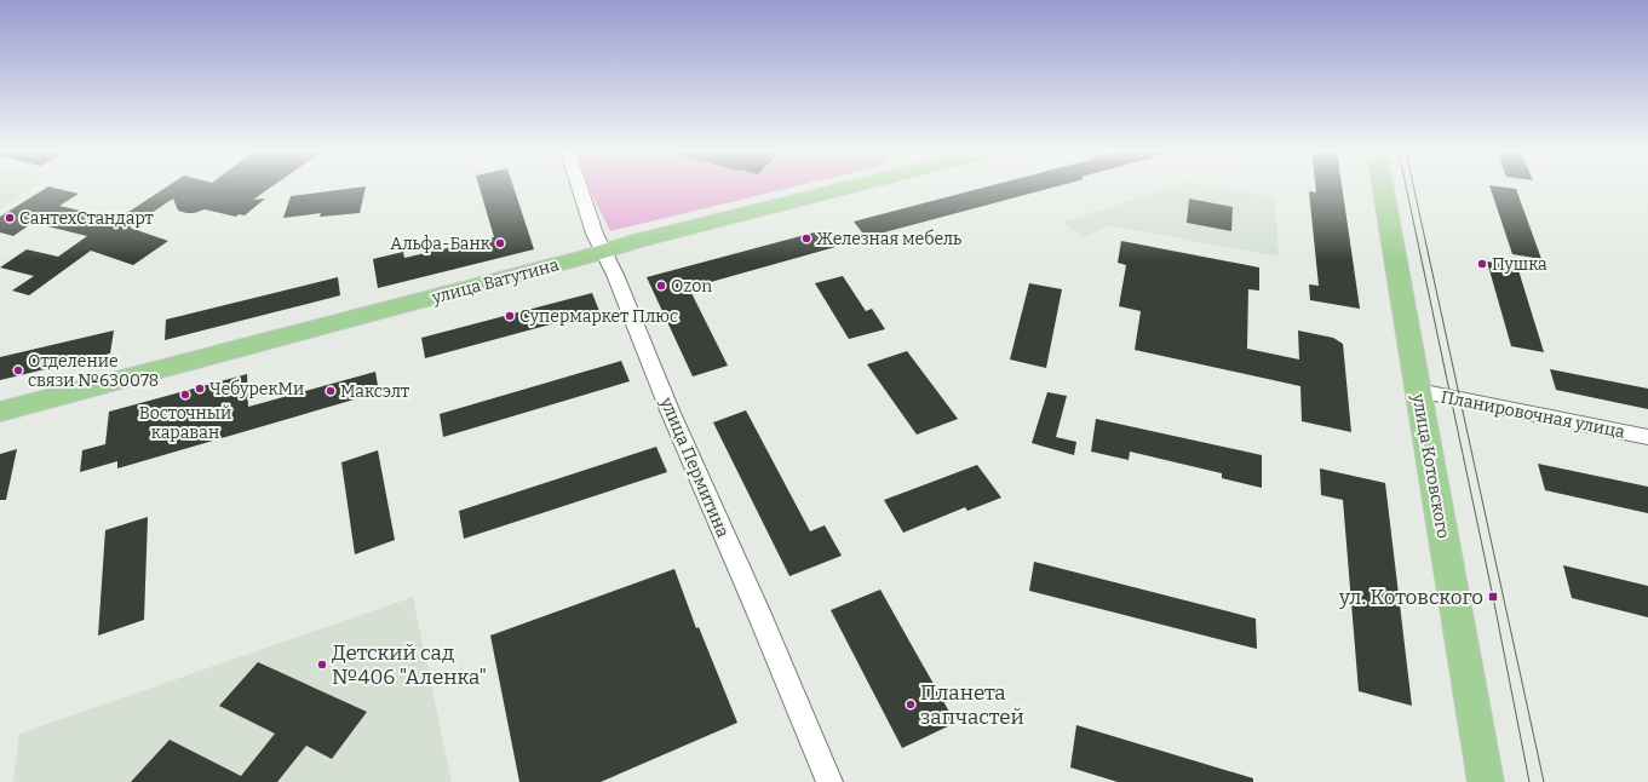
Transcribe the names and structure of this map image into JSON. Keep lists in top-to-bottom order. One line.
{"streets":{"main road":["улица Ватутина","улица Котовского"],"street":["Планировочная улица","улица Пермитина"]},"crossings":[["улица Ватутина","улица Пермитина"],["Планировочная улица","улица Котовского"]],"places":{"other":["СантехСтандарт","Железная мебель","Альфа-Банк","Пушка","Ozon","Супермаркет Плюс","Отделение связи №630078","ЧебурекМи","Максэлт","Восточный караван","Детский сад №406 \"Аленка\"","Планета запчастей"],"transit":["ул. Котовского"]}}
